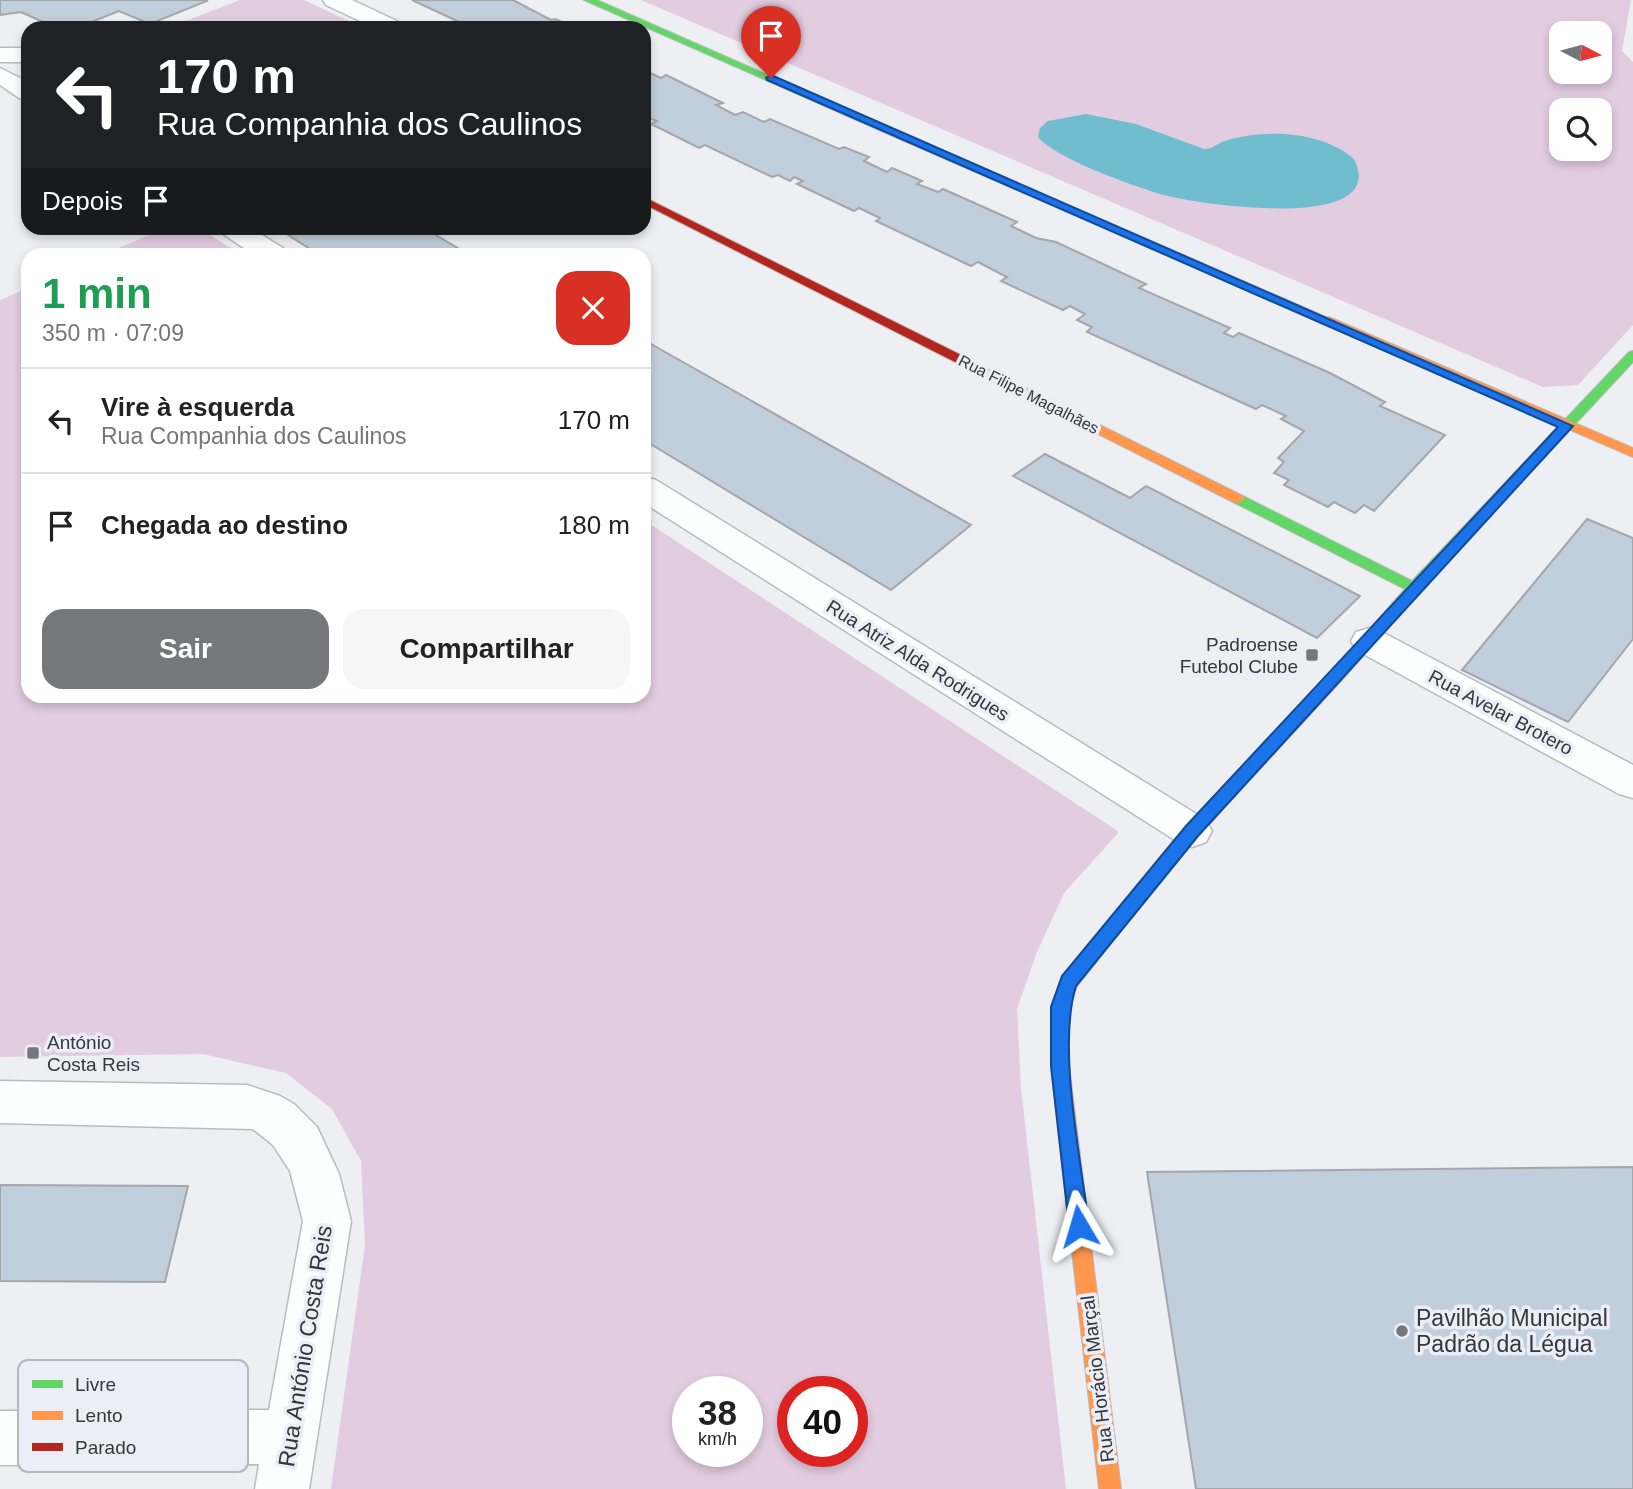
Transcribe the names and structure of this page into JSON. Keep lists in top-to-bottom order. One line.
{"streets":{"street":["Rua Filipe Magalhães","Rua Atriz Alda Rodrigues","Rua Avelar Brotero","Rua António Costa Reis","Rua Horácio Marçal"]},"crossings":[["Rua Filipe Magalhães","Rua Horácio Marçal"],["Rua Atriz Alda Rodrigues","Rua Horácio Marçal"],["Rua Avelar Brotero","Rua Horácio Marçal"]],"places":{"transit":["Padroense Futebol Clube","António Costa Reis"],"other":["Pavilhão Municipal Padrão da Légua"]},"legend":["Livre","Lento","Parado"],"north":"right","page":{"turn":["170 m","Rua Companhia dos Caulinos"],"then":"Depois","heading":["1 min","350 m · 07:09"],"list":[{"name":"Vire à esquerda","note":"Rua Companhia dos Caulinos","value":"170 m"},{"name":"Chegada ao destino","value":"180 m"}],"buttons":["Sair","Compartilhar"],"speed":"38 km/h","limit":"40"}}
